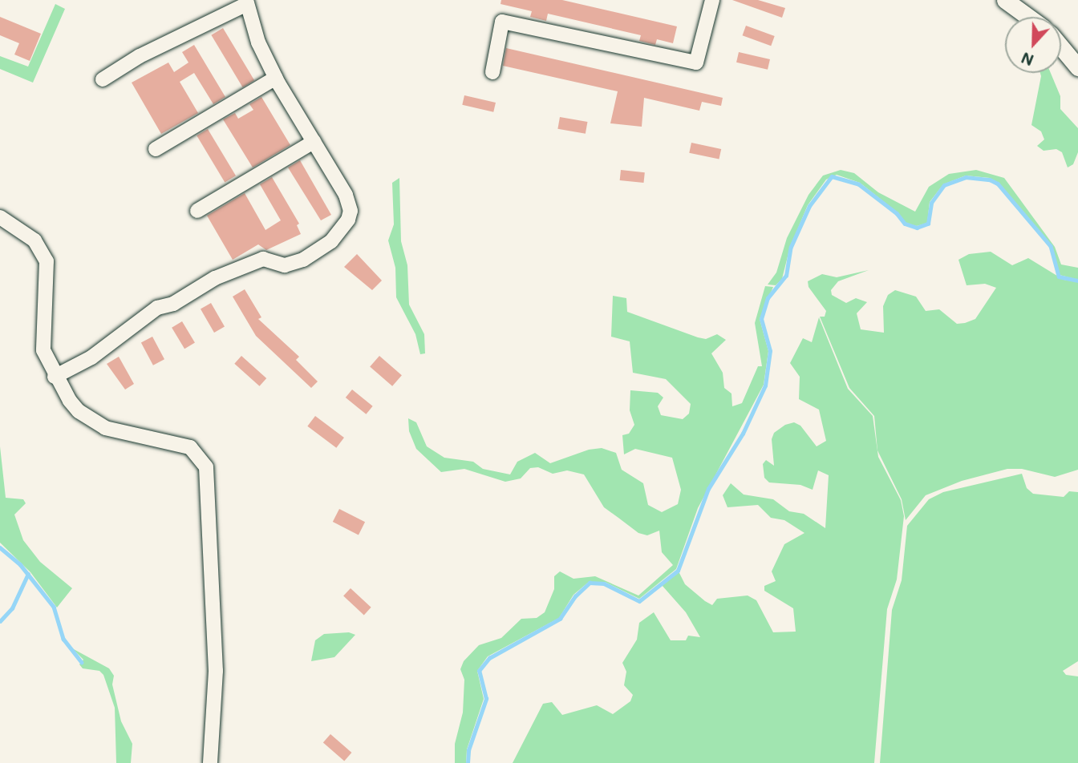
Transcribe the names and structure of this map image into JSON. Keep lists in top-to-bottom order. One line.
{"north":"bottom"}
